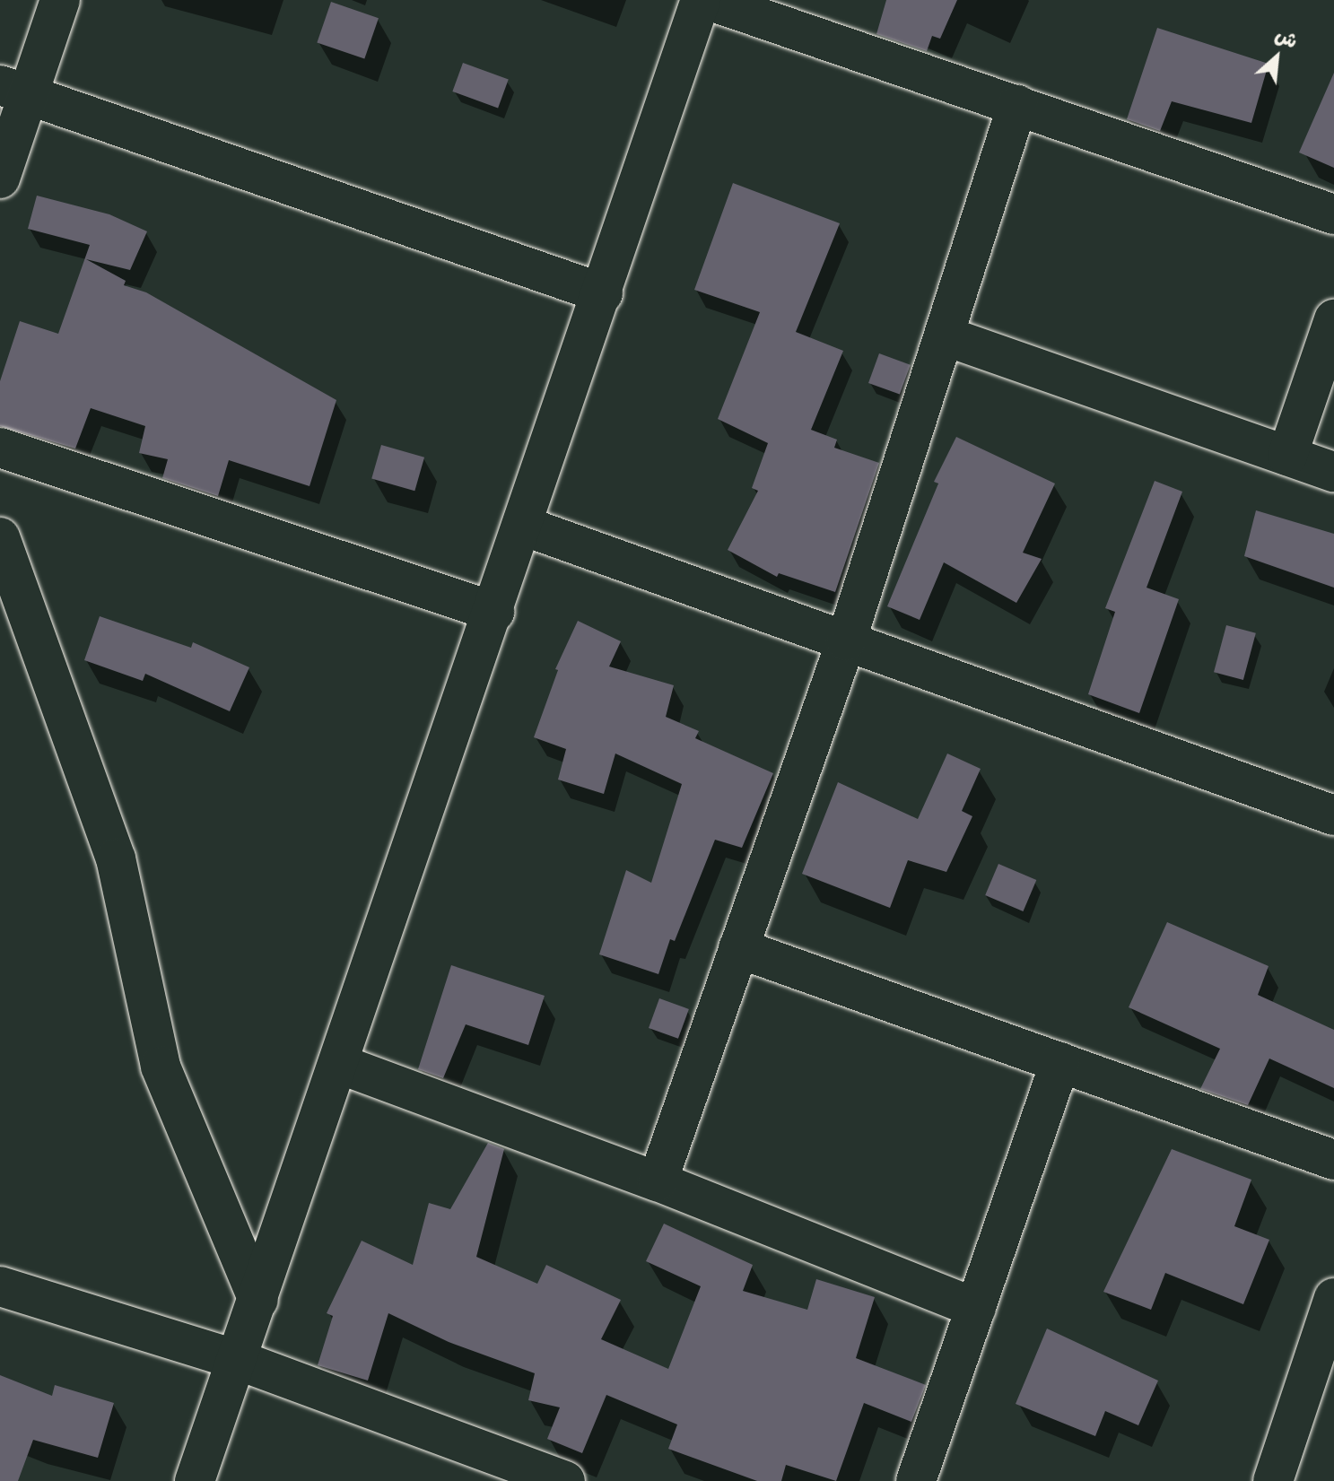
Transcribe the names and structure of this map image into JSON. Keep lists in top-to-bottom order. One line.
{"north":"top right"}
